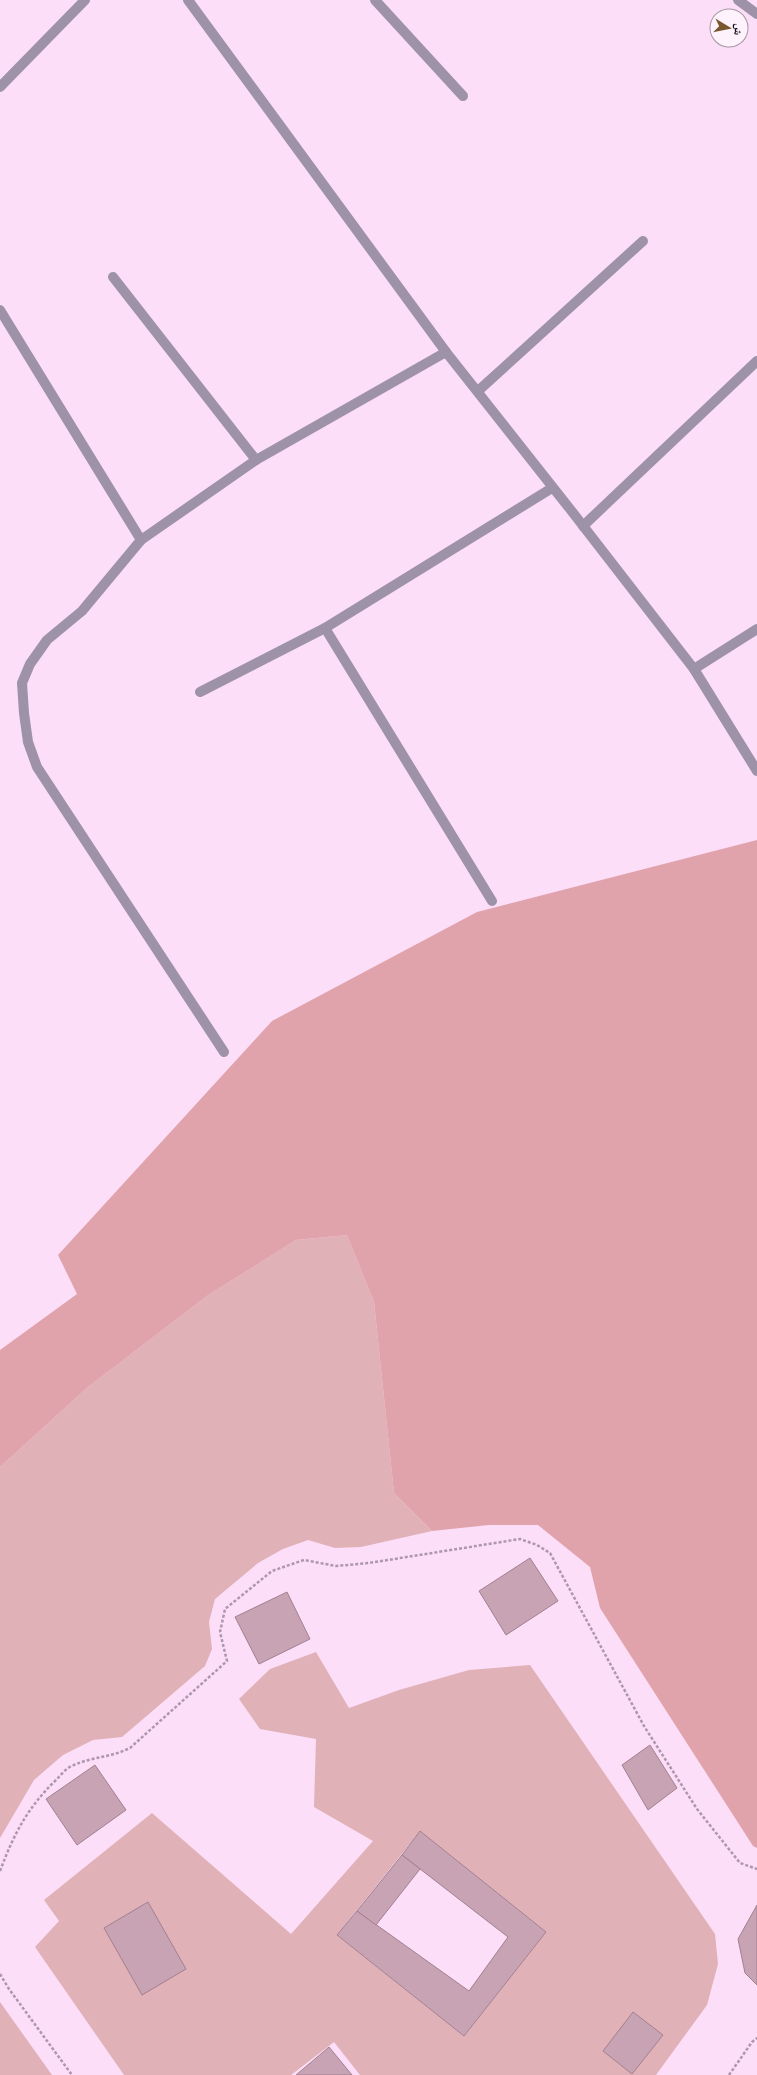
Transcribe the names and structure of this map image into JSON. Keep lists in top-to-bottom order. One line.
{"north":"right"}
